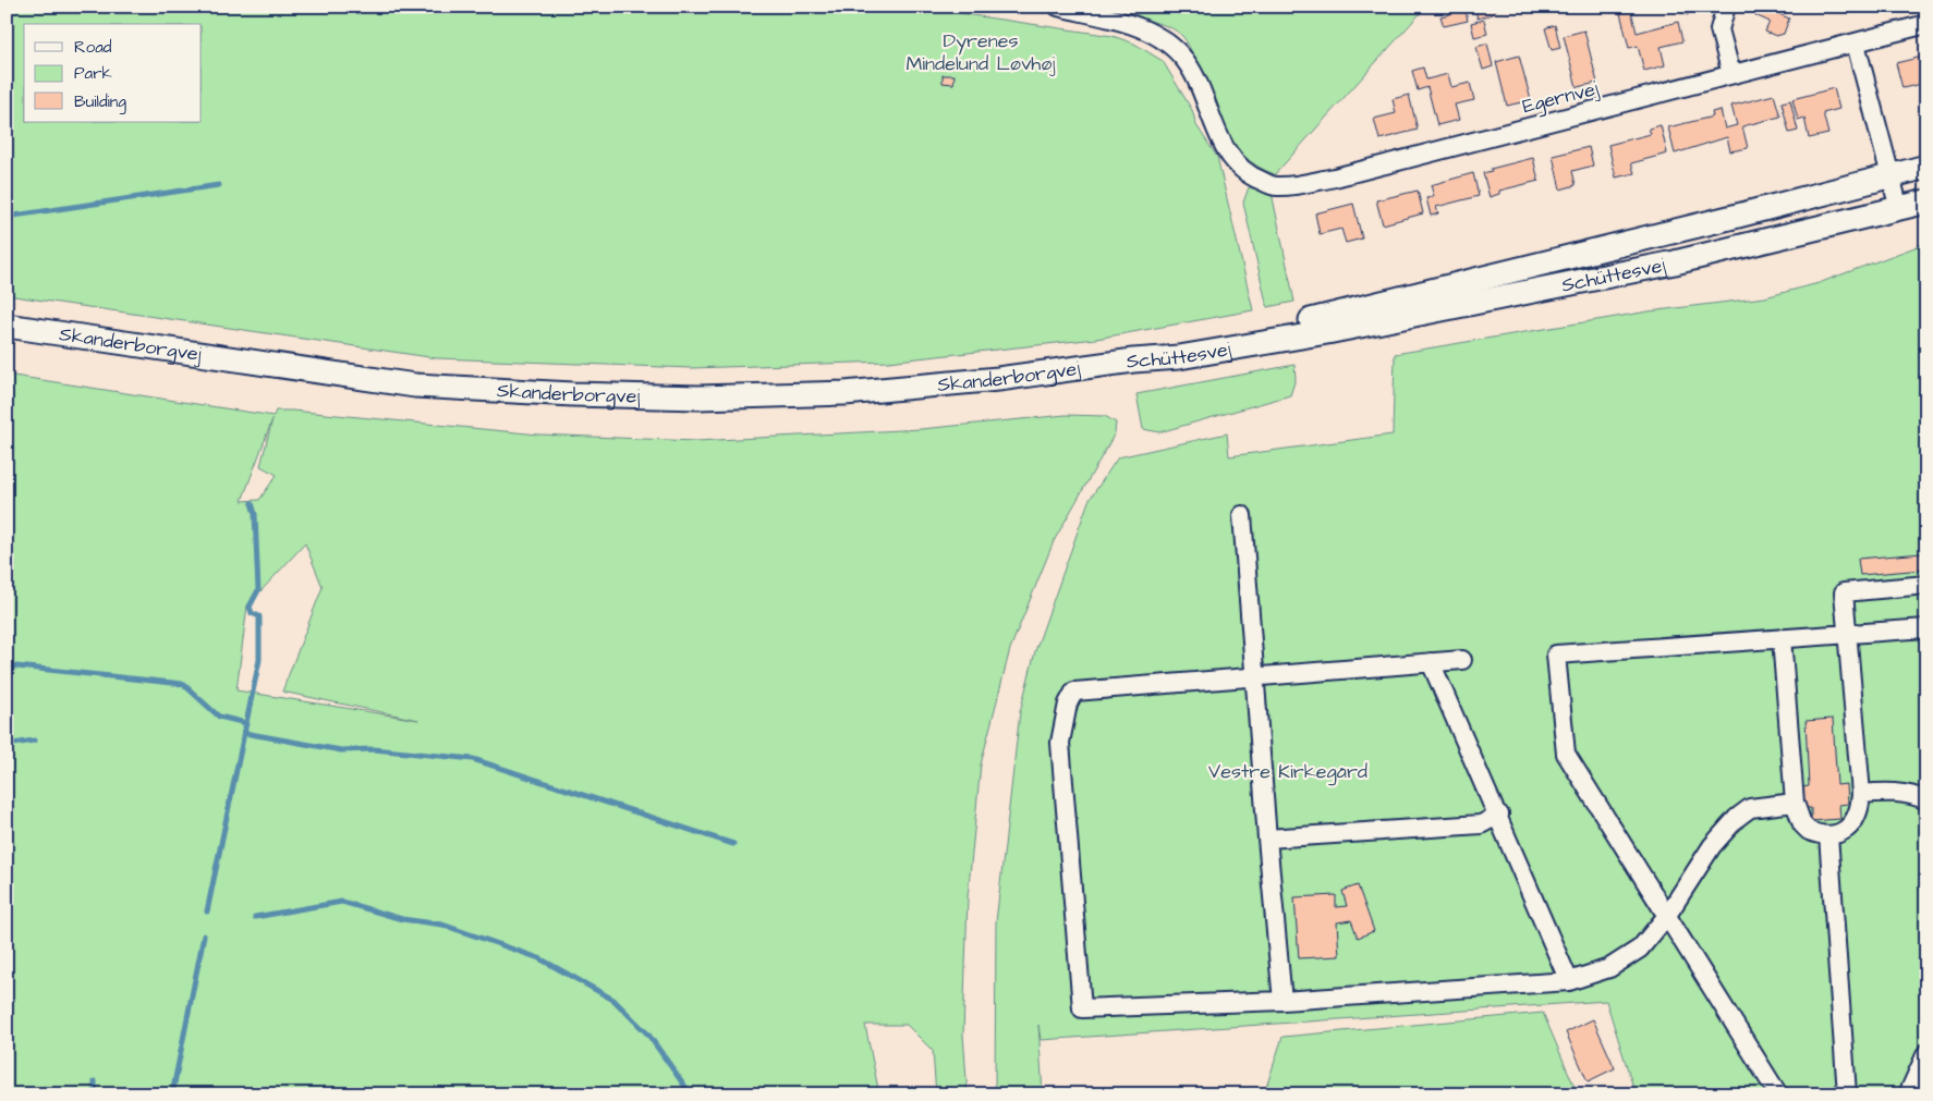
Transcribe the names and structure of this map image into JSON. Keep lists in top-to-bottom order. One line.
{"streets":{"main road":["Schüttesvej","Skanderborgvej"],"street":["Egernvej"]},"crossings":[["Schüttesvej","Skanderborgvej"]],"parks":["Dyrenes Mindelund Løvhøj","Vestre Kirkegård"],"legend":["Road","Park","Building"]}
